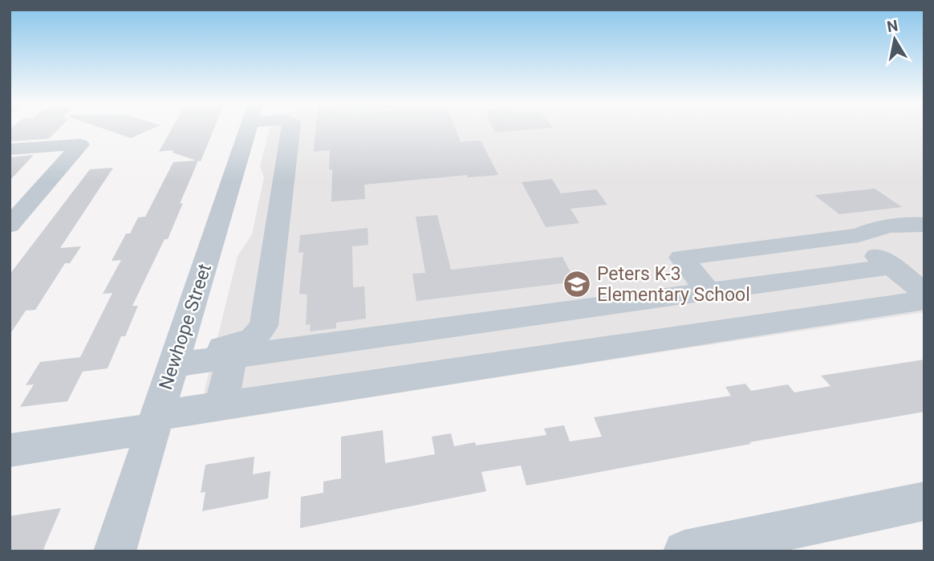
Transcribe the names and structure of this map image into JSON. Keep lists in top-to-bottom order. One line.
{"streets":{"street":["Newhope Street"]},"places":{"school or university":["Peters K-3 Elementary School"]},"north":"top"}
